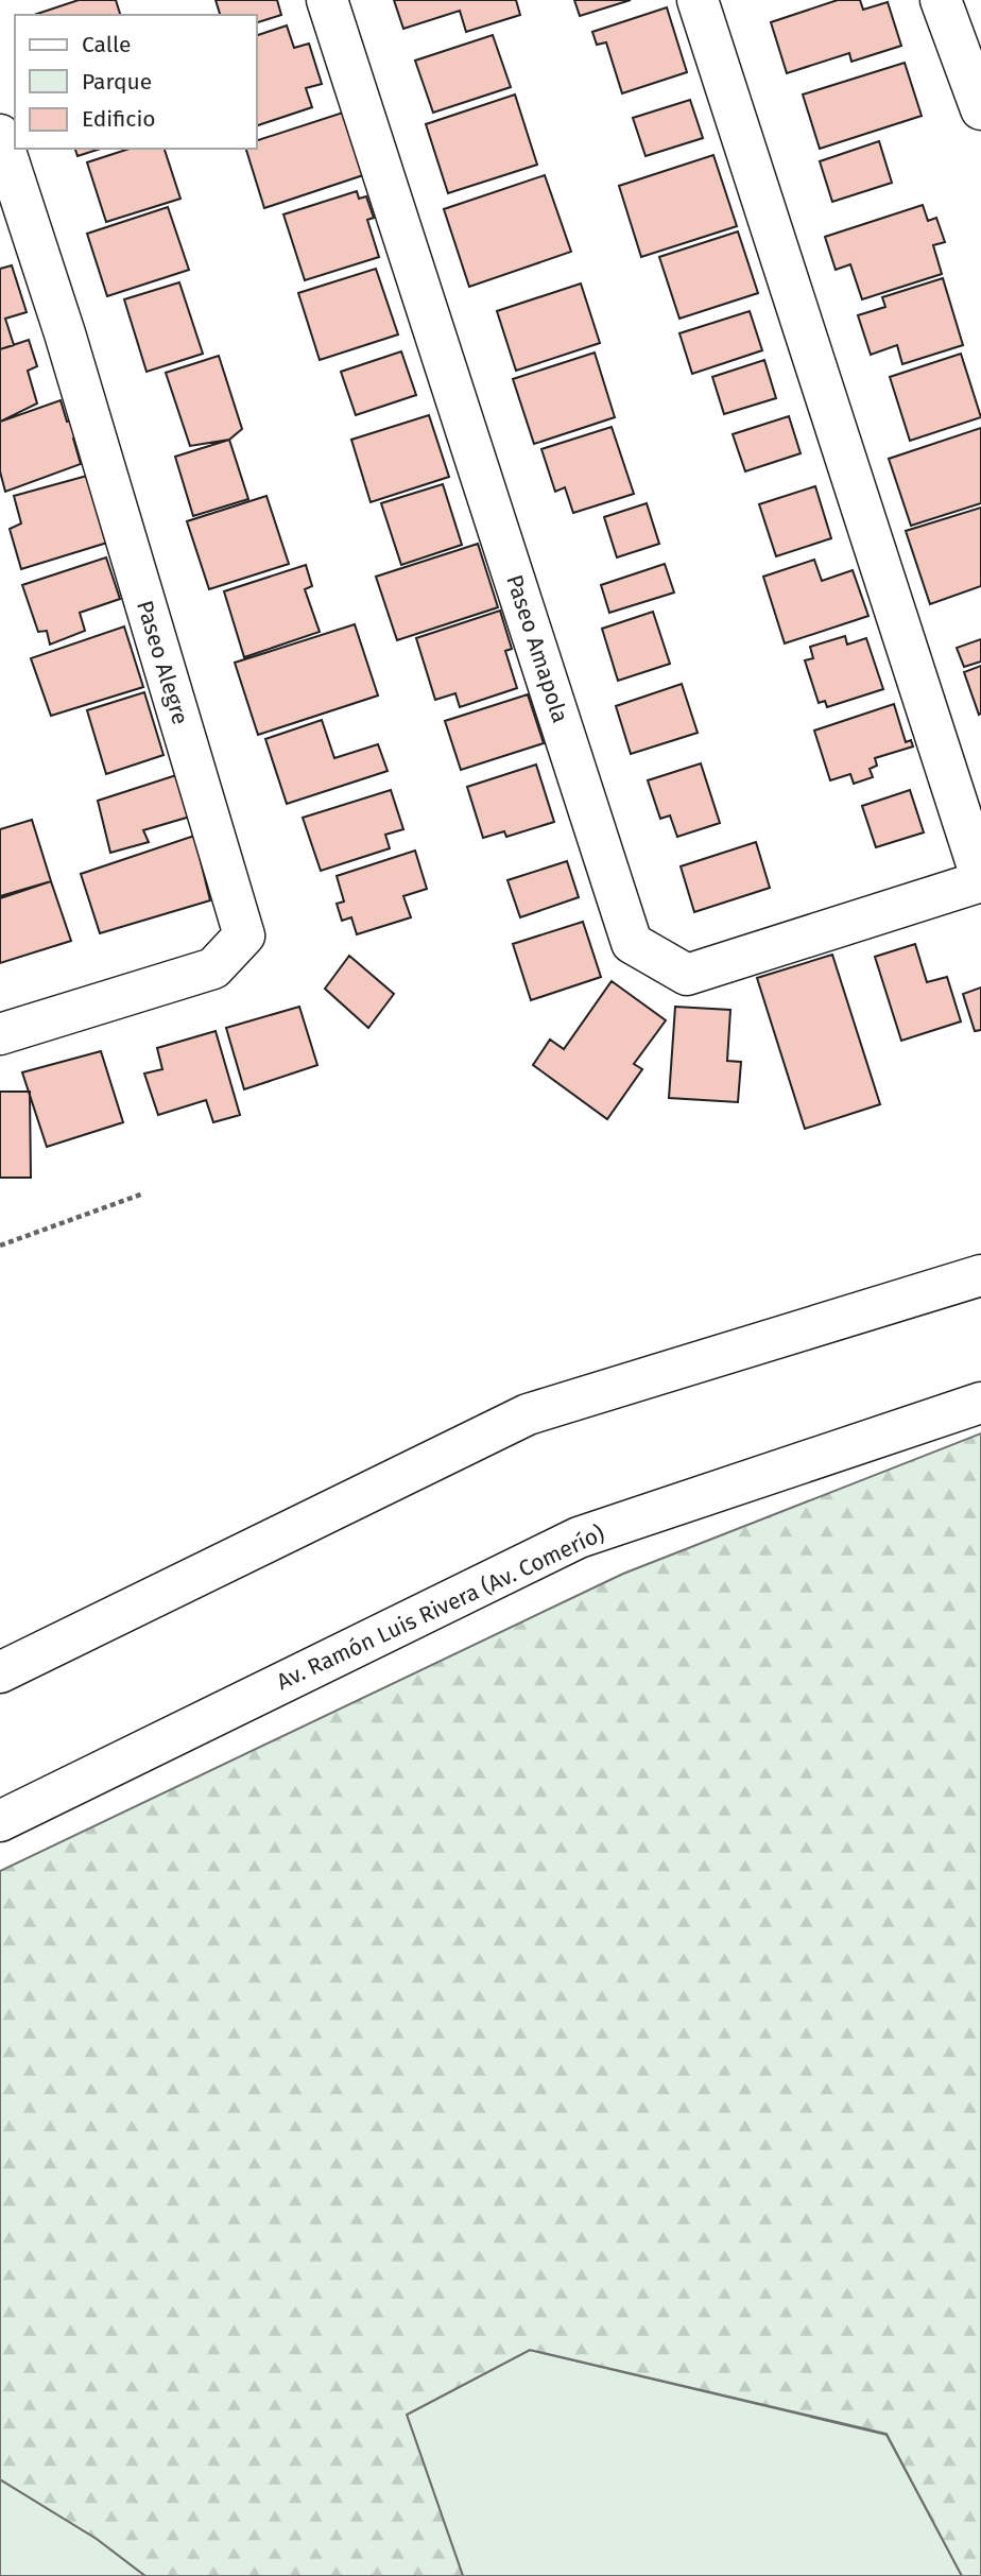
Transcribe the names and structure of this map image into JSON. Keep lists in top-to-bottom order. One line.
{"streets":{"street":["Paseo Amapola","Paseo Alegre","Av. Ramón Luis Rivera (Av. Comerío)"]},"legend":["Calle","Parque","Edificio"]}
